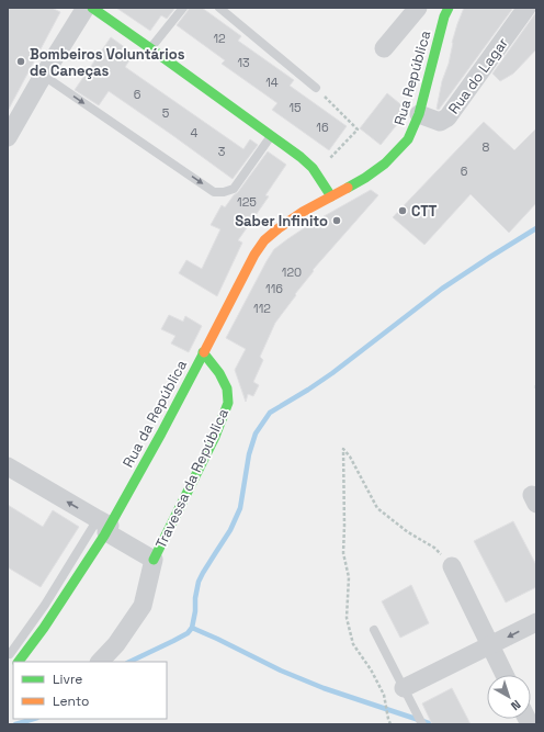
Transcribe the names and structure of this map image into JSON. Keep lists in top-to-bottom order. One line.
{"streets":{"main road":["Rua República","Rua da República","Travessa da República"],"street":["Rua do Lagar"]},"crossings":[["Rua do Lagar","Rua República"],["Rua República","Rua da República"],["Rua da República","Travessa da República"]],"places":["Bombeiros Voluntários de Caneças","CTT","Saber Infinito"],"house_numbers":["12","13","14","6","15","5","16","4","8","3","6","125","120","116","112"],"legend":["Livre","Lento"],"north":"bottom right"}
